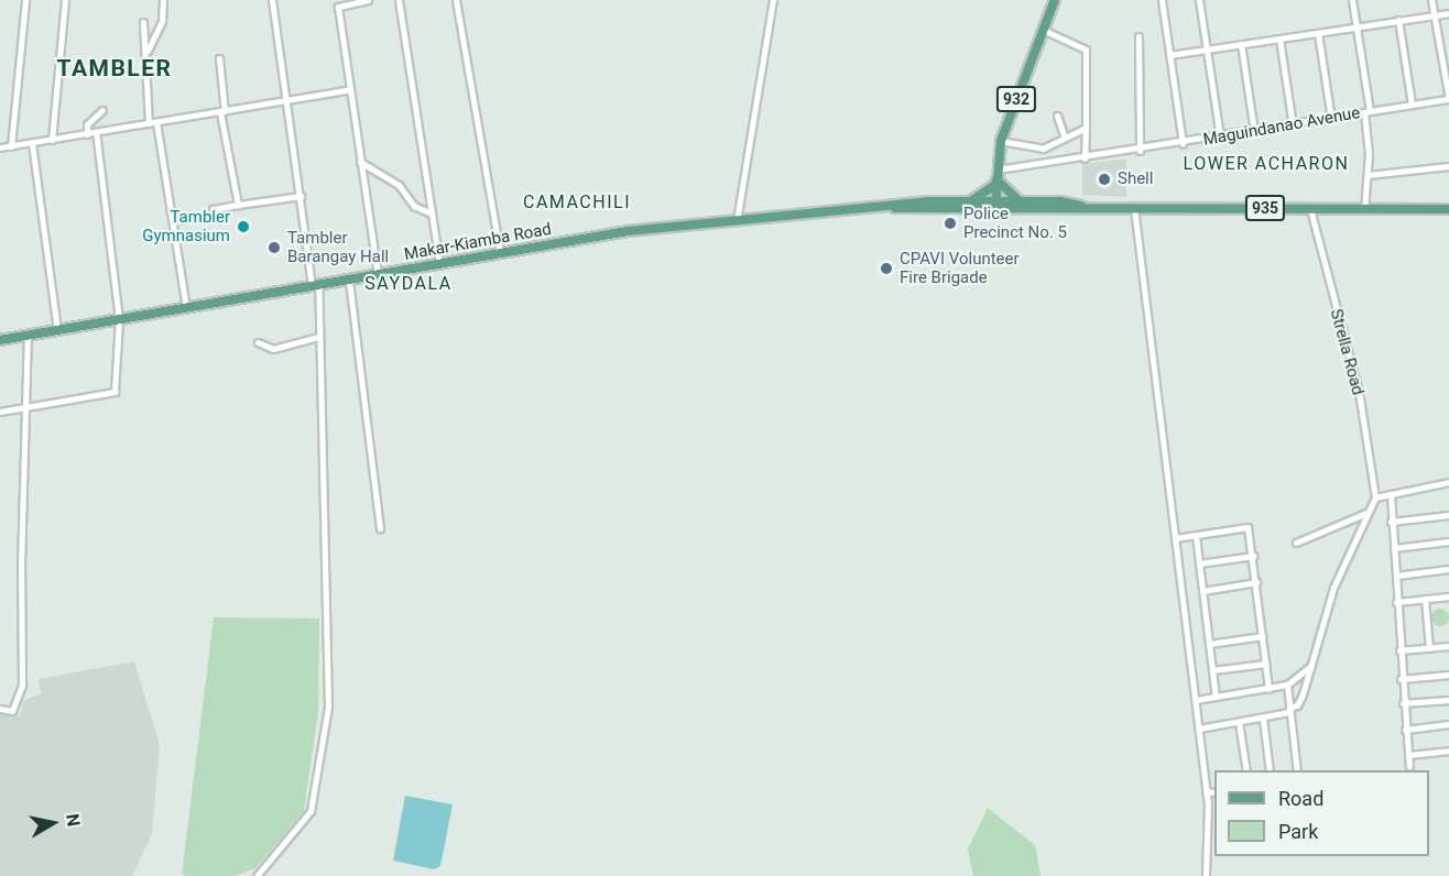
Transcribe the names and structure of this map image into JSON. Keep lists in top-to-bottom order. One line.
{"streets":{"main road":["932","935","Makar-Kiamba Road"],"street":["Maguindanao Avenue","Strella Road"]},"crossings":[["932","Maguindanao Avenue"],["932","Makar-Kiamba Road"],["Makar-Kiamba Road","Strella Road"]],"districts":["TAMBLER","LOWER ACHARON","CAMACHILI","SAYDALA"],"places":["Shell","Police Precinct No. 5","Tambler Gymnasium","Tambler Barangay Hall","CPAVI Volunteer Fire Brigade"],"legend":["Road","Park"],"north":"right"}
